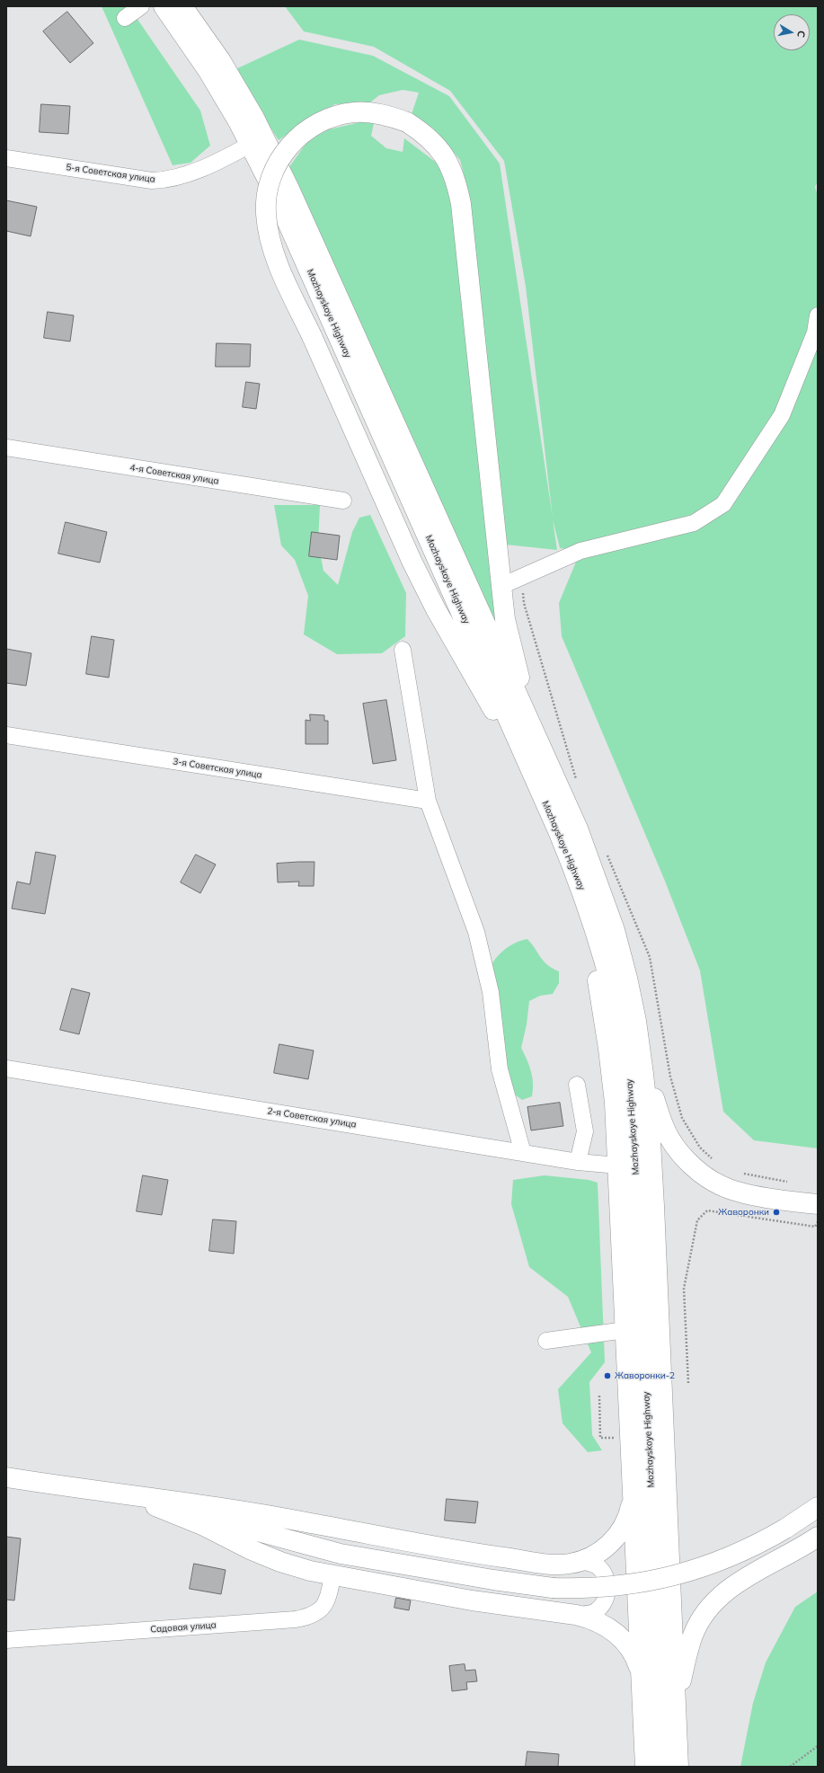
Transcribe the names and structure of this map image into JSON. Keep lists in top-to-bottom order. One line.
{"streets":{"main road":["Mozhayskoye Highway"],"street":["5-я Советская улица","4-я Советская улица","3-я Советская улица","2-я Советская улица","Садовая улица"]},"crossings":[["5-я Советская улица","Mozhayskoye Highway"]],"places":["Жаворонки","Жаворонки-2"],"north":"right"}
